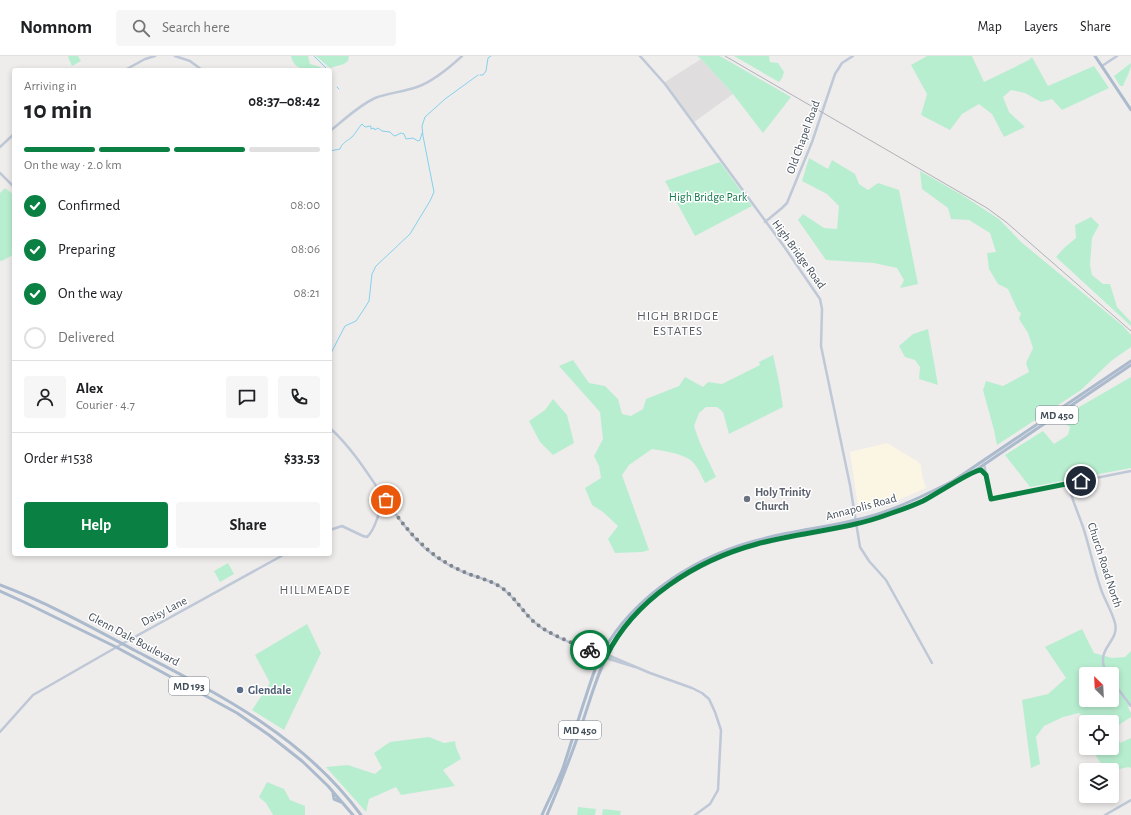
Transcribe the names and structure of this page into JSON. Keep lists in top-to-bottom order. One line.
{"streets":{"main road":["MD 450","Annapolis Road","Glenn Dale Boulevard","MD 193"],"street":["Old Chapel Road","High Bridge Road","Church Road North","Daisy Lane"]},"crossings":[["Old Chapel Road","High Bridge Road"],["High Bridge Road","Annapolis Road"],["Daisy Lane","Glenn Dale Boulevard"]],"districts":["HIGH BRIDGE ESTATES","HILLMEADE"],"parks":["High Bridge Park"],"places":["Holy Trinity Church","Glendale"],"north":"top left","page":{"header":"Nomnom","search":"Search here","nav":["Map","Layers","Share"],"heading":["10 min","Arriving in","08:37–08:42"],"panel":["Alex","Courier · 4.7","Order #1538","$33.53"],"bar":"On the way · 2.0 km","list":[["Confirmed","08:00"],["Preparing","08:06"],["On the way","08:21"],"Delivered"],"buttons":["Help","Share"]}}
